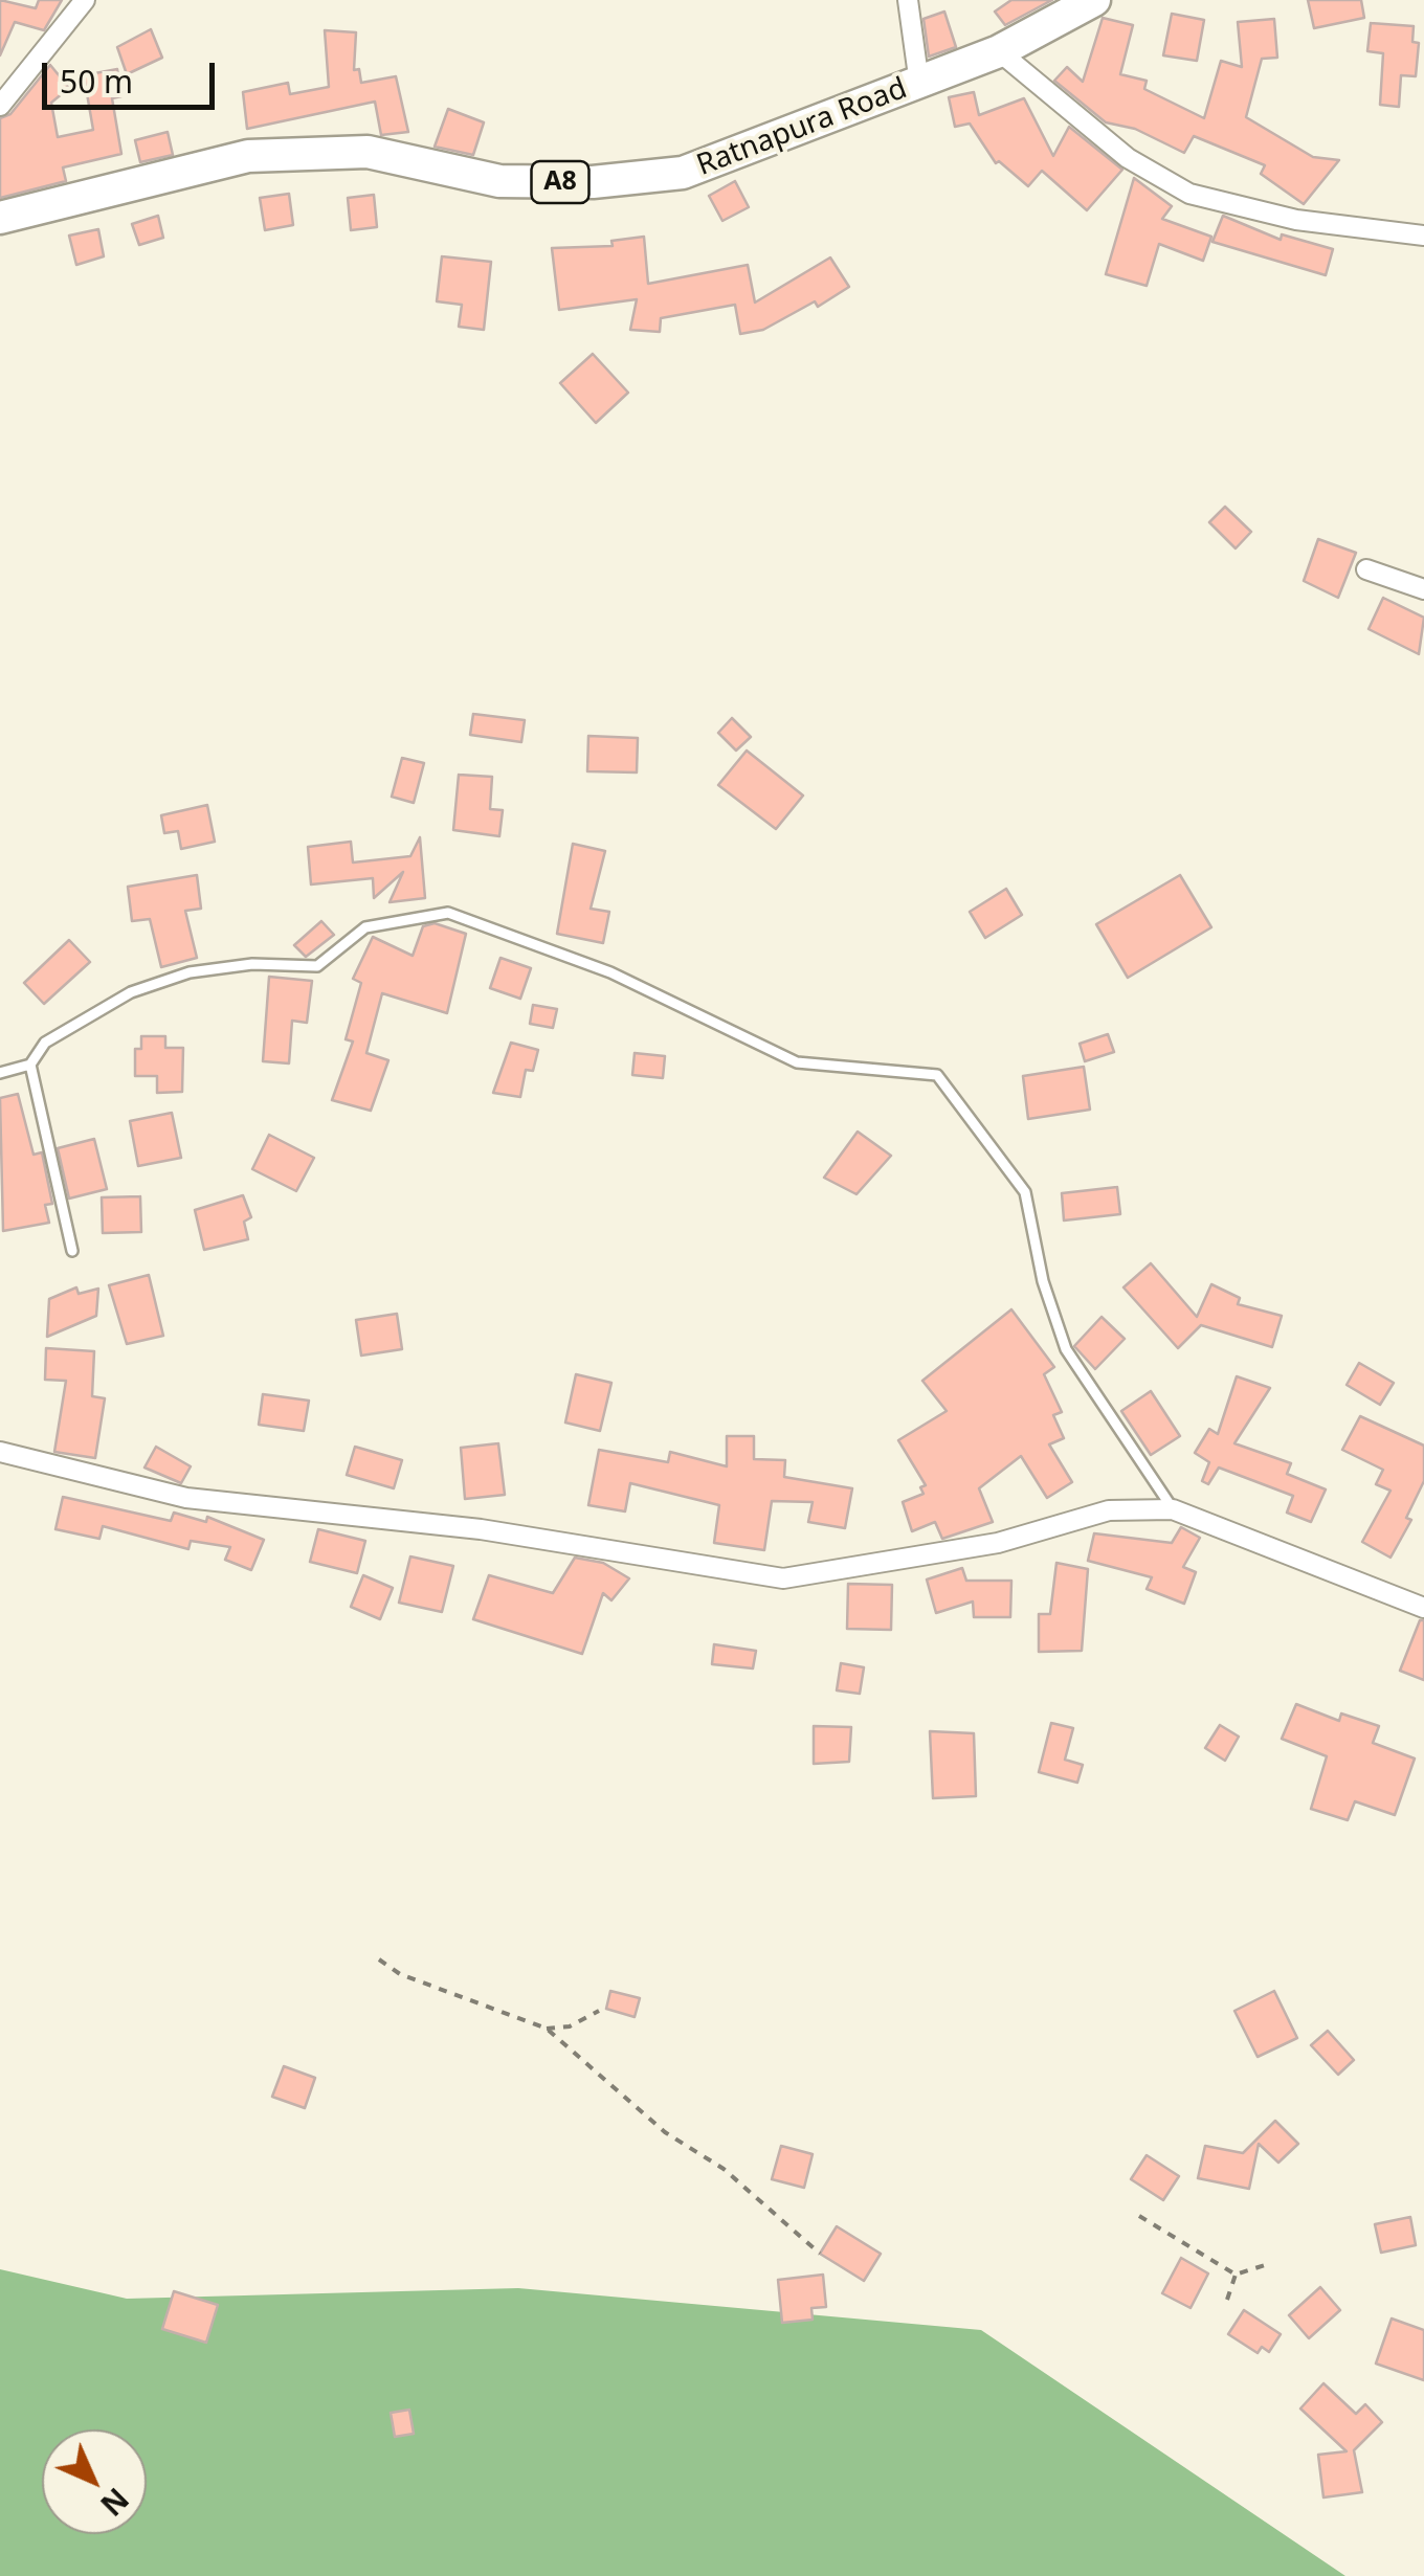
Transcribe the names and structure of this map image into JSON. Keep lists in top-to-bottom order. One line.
{"streets":{"highway":["Ratnapura Road","A8"]},"scale_bar":"50 m","north":"bottom right"}
